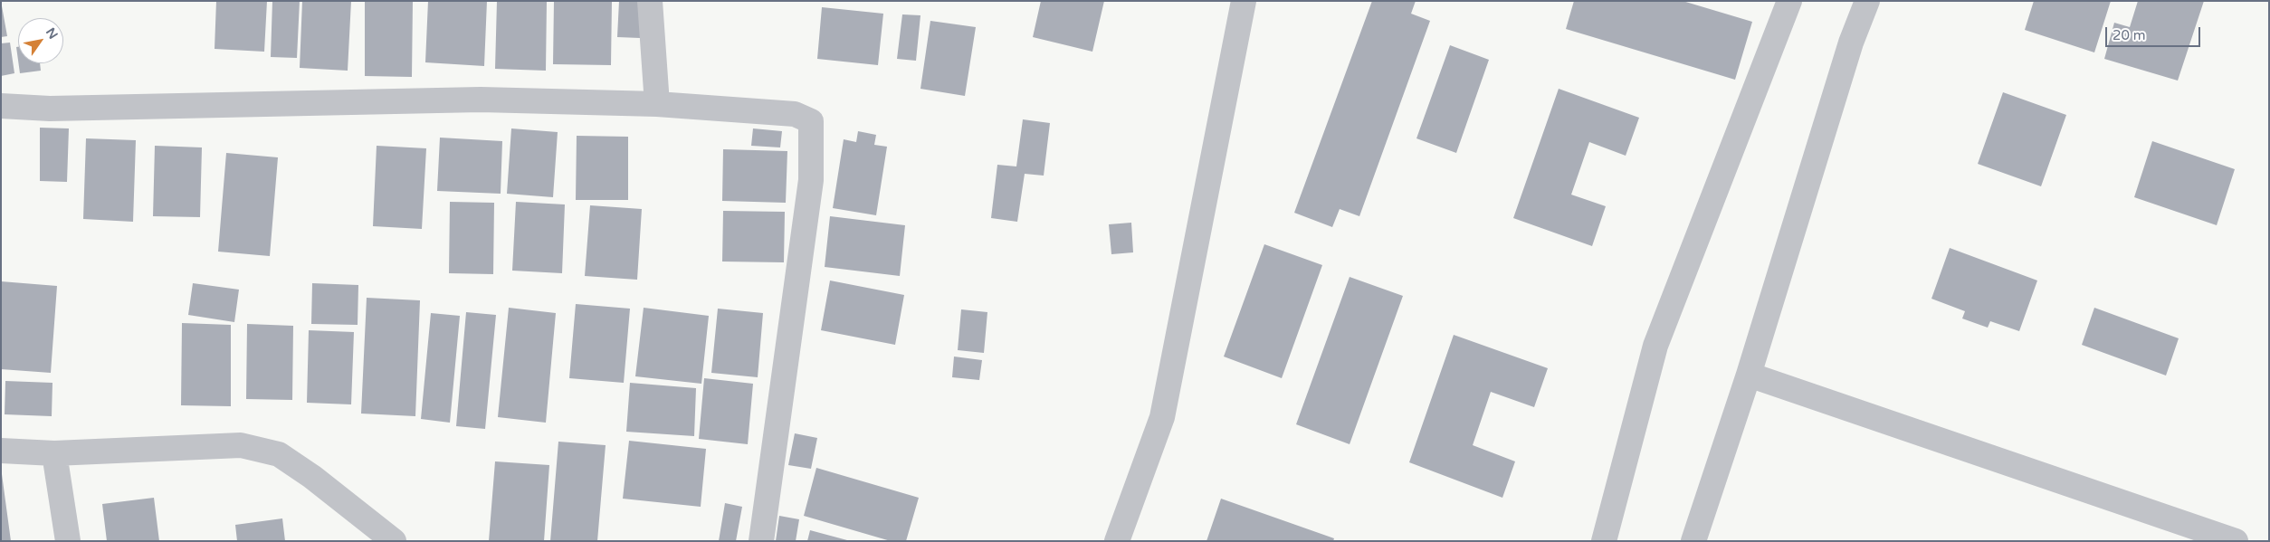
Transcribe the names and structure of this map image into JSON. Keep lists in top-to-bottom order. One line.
{"scale_bar":"20 m","north":"top right"}
